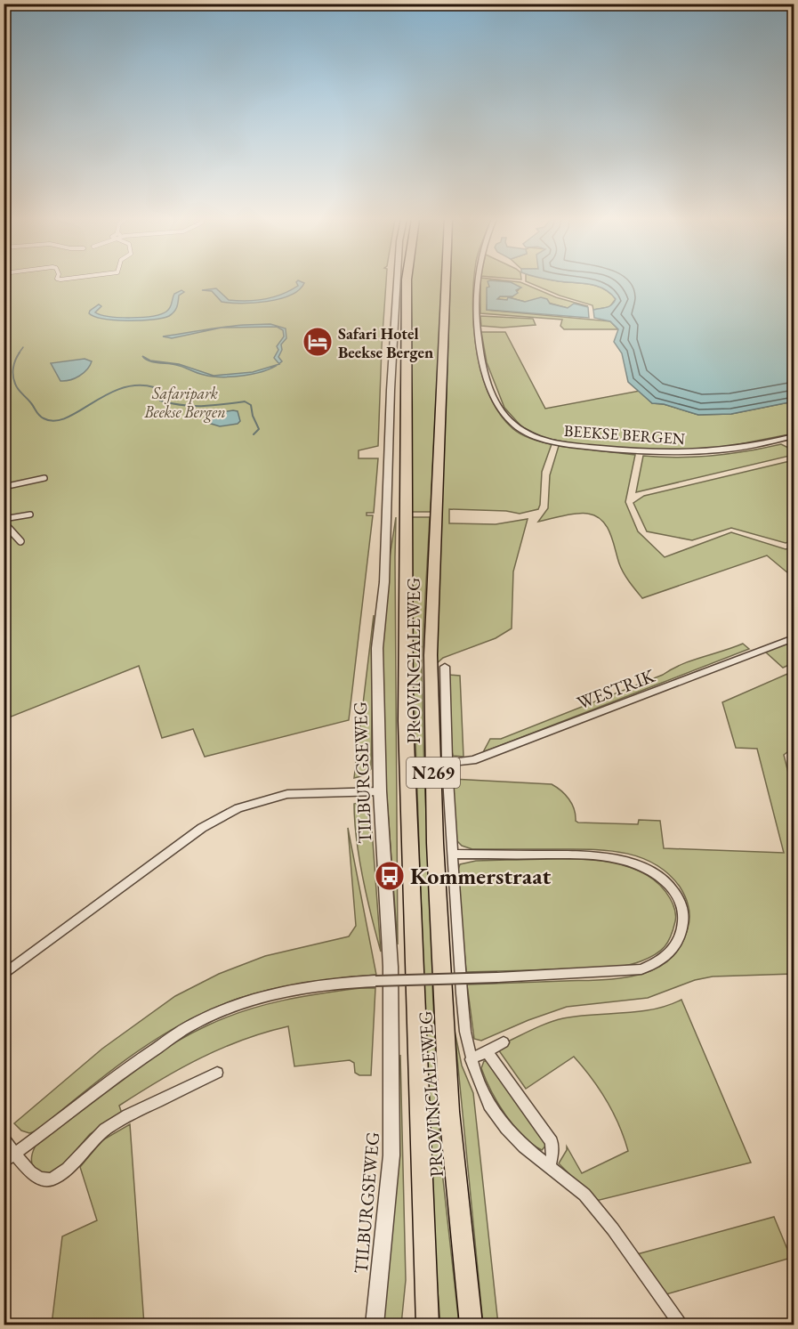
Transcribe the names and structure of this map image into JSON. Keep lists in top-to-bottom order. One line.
{"streets":{"highway":["PROVINCIALEWEG","N269"],"street":["BEEKSE BERGEN","WESTRIK","TILBURGSEWEG"]},"parks":["Safaripark Beekse Bergen"],"places":{"hotel":["Safari Hotel Beekse Bergen"],"bus stop":["Kommerstraat"]}}
